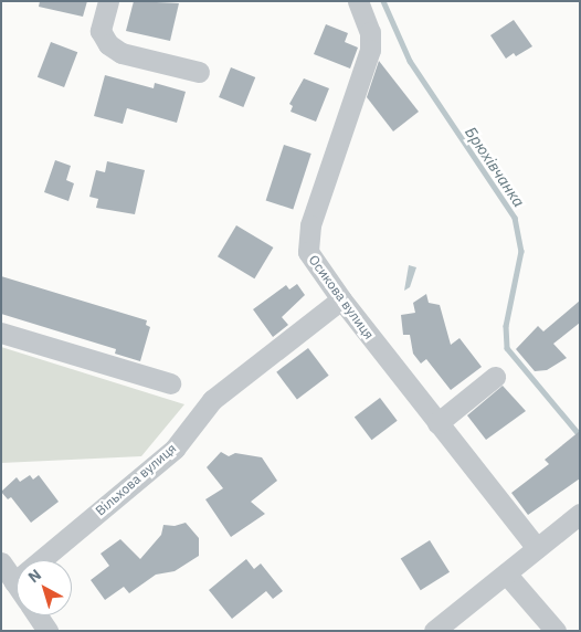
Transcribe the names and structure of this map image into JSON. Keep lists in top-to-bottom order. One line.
{"streets":{"street":["Осикова вулиця","Вільхова вулиця"]},"crossings":[["Осикова вулиця","Вільхова вулиця"]],"water":["Брюхівчанка"],"north":"top left"}
